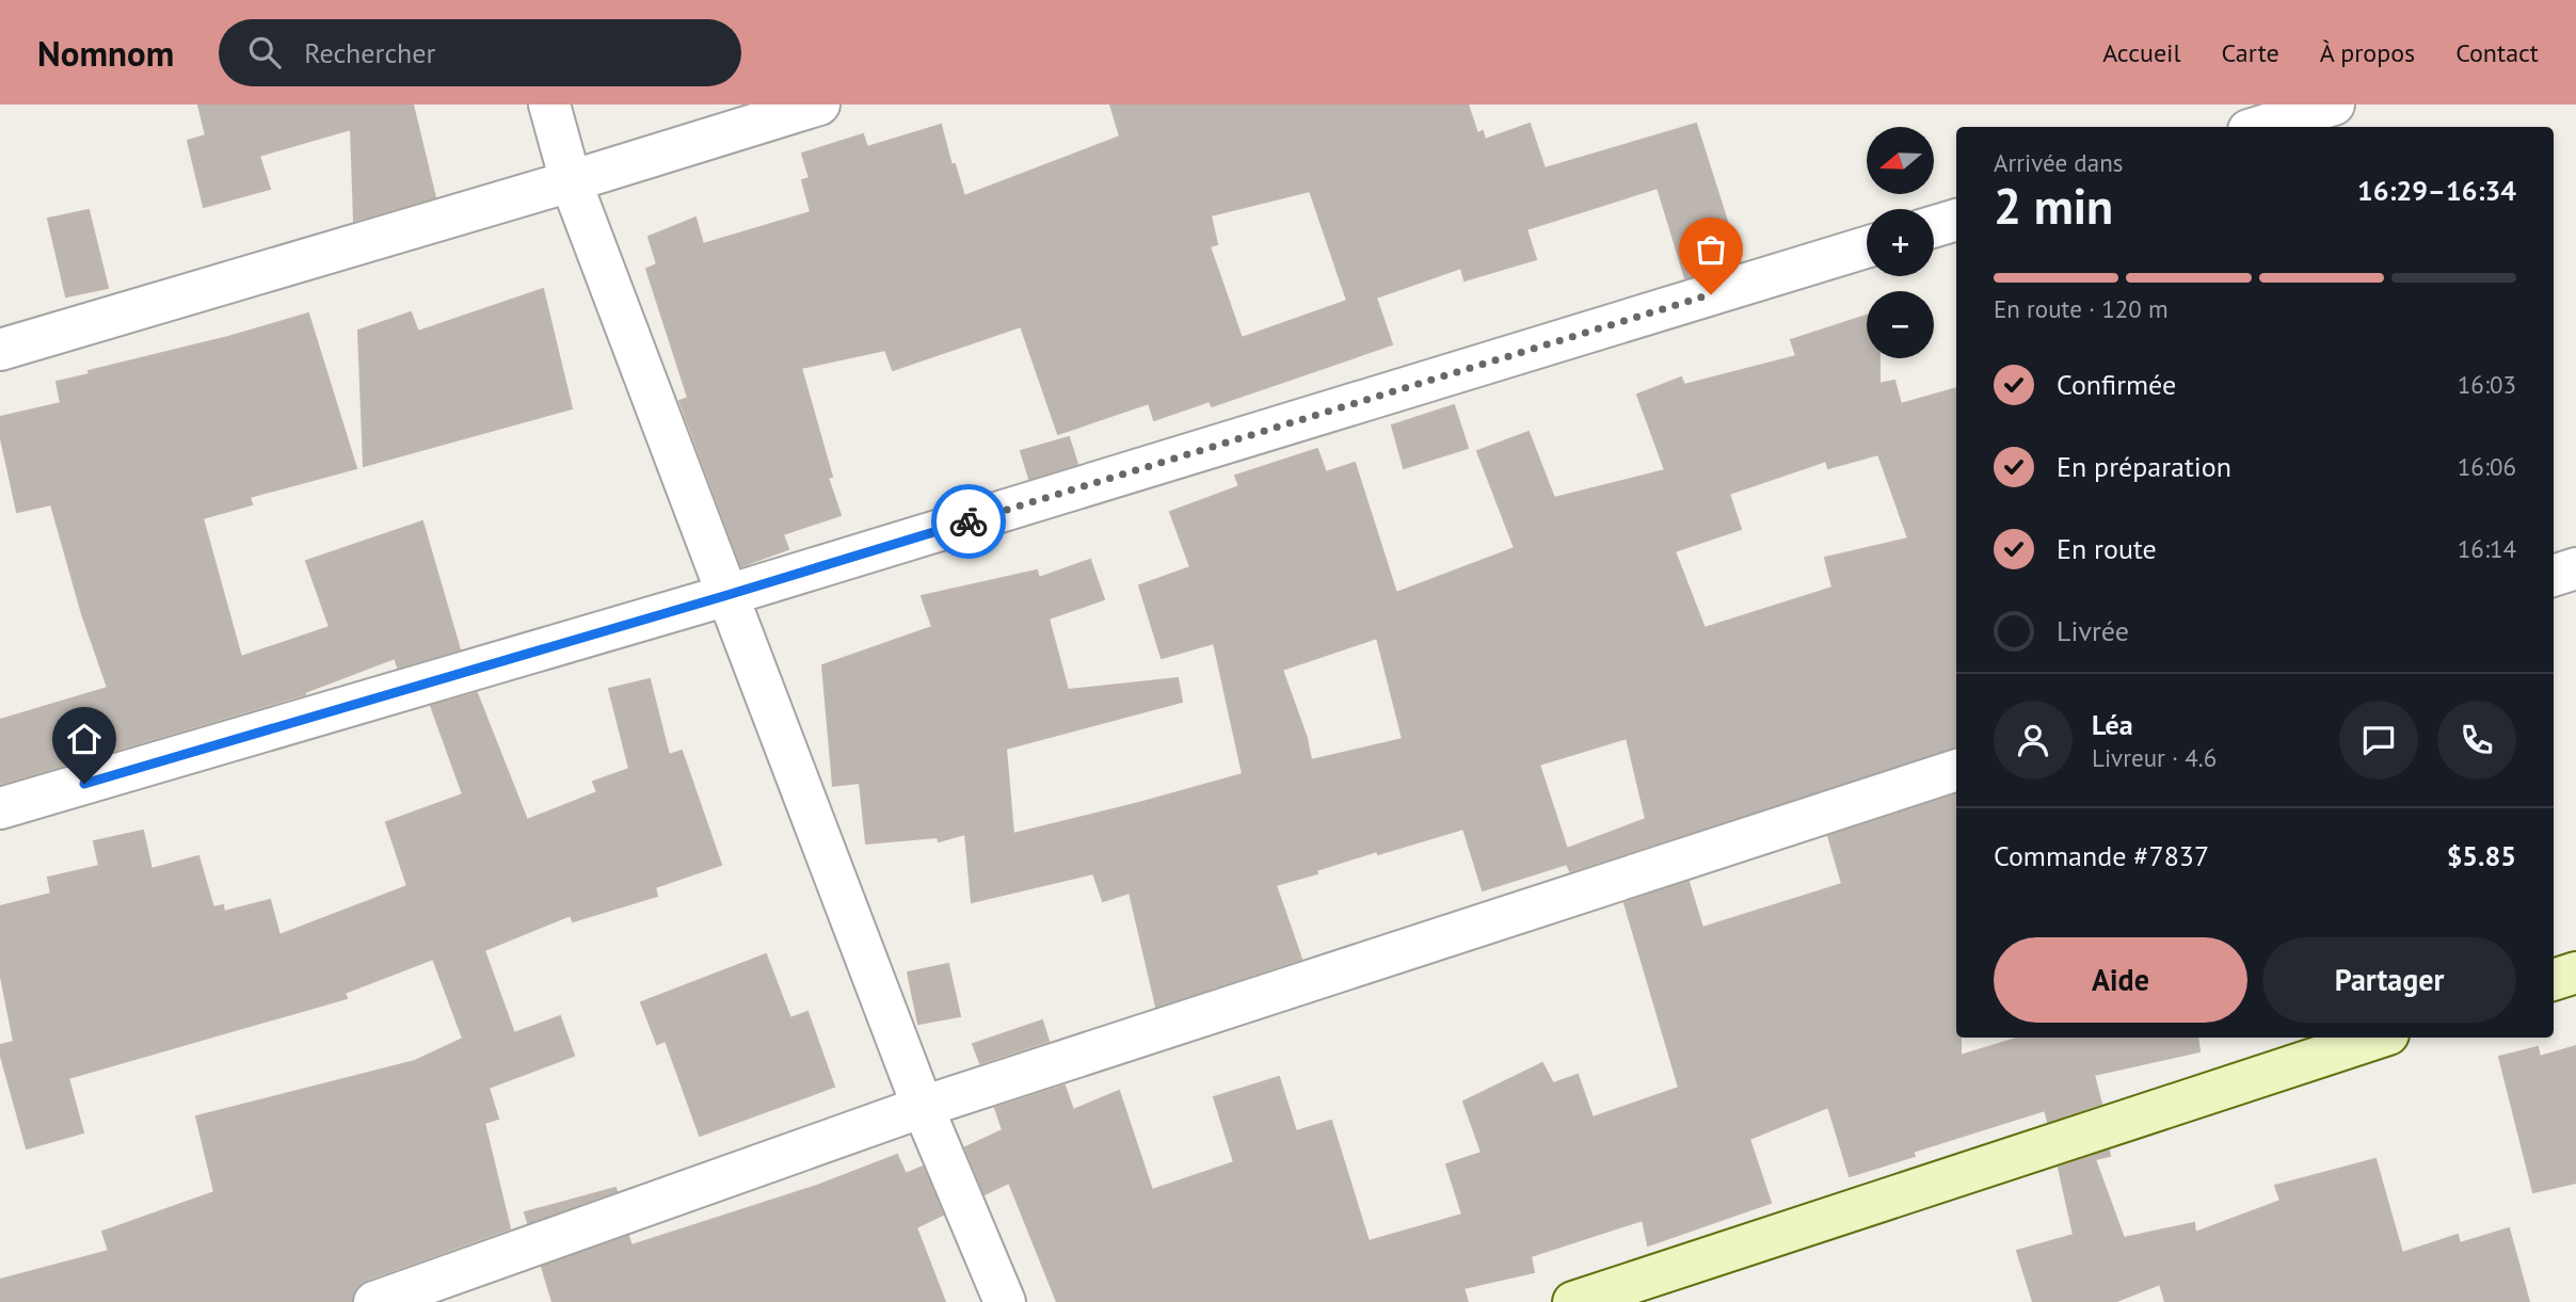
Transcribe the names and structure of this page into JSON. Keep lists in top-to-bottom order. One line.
{"north":"left","page":{"header":"Nomnom","search":"Rechercher","nav":["Accueil","Carte","À propos","Contact"],"map_buttons":["+","−"],"heading":["2 min","Arrivée dans","16:29–16:34"],"panel":["Léa","Livreur · 4.6","Commande #7837","$5.85"],"bar":"En route · 120 m","list":[["Confirmée","16:03"],["En préparation","16:06"],["En route","16:14"],"Livrée"],"buttons":["Aide","Partager"]}}
